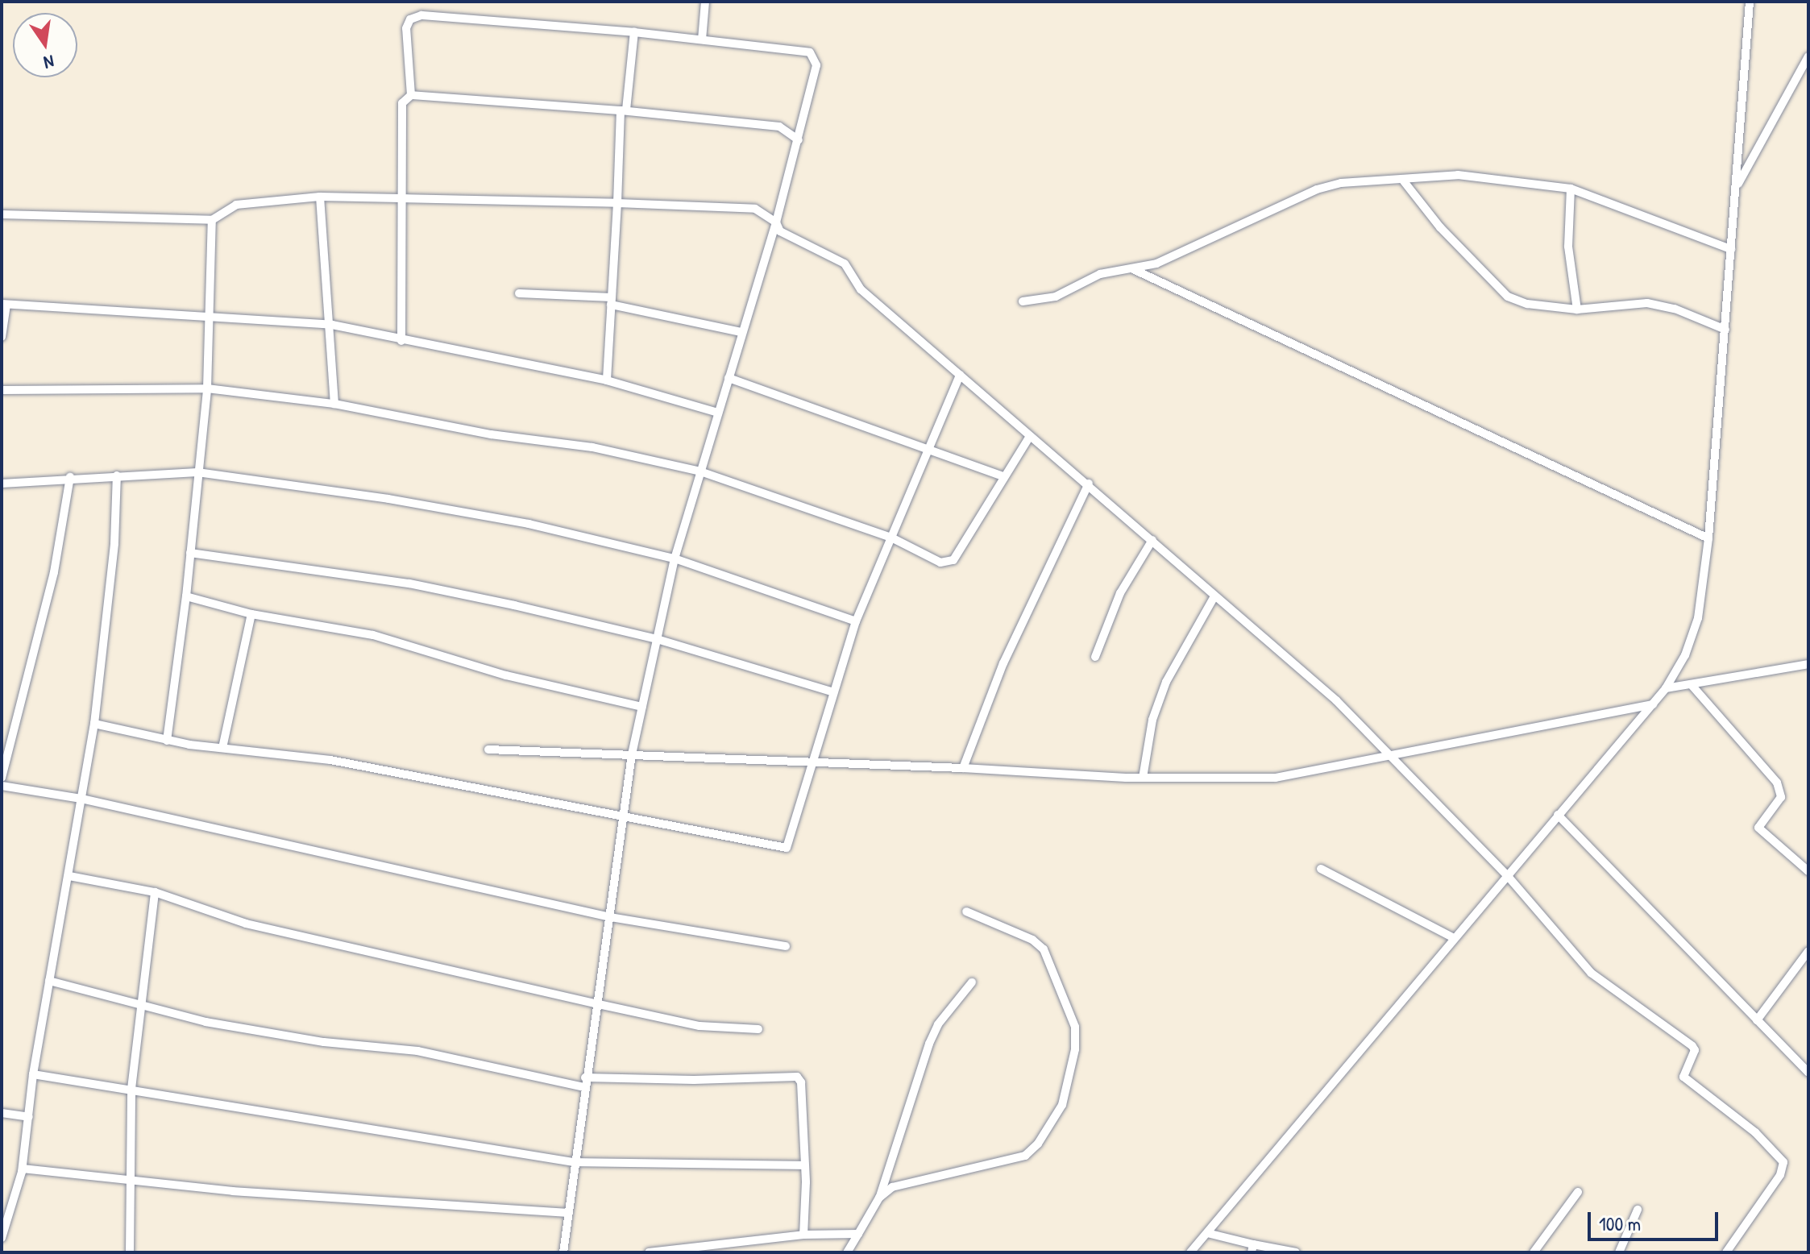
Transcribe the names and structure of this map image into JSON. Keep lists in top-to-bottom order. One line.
{"scale_bar":"100 m","north":"bottom"}
